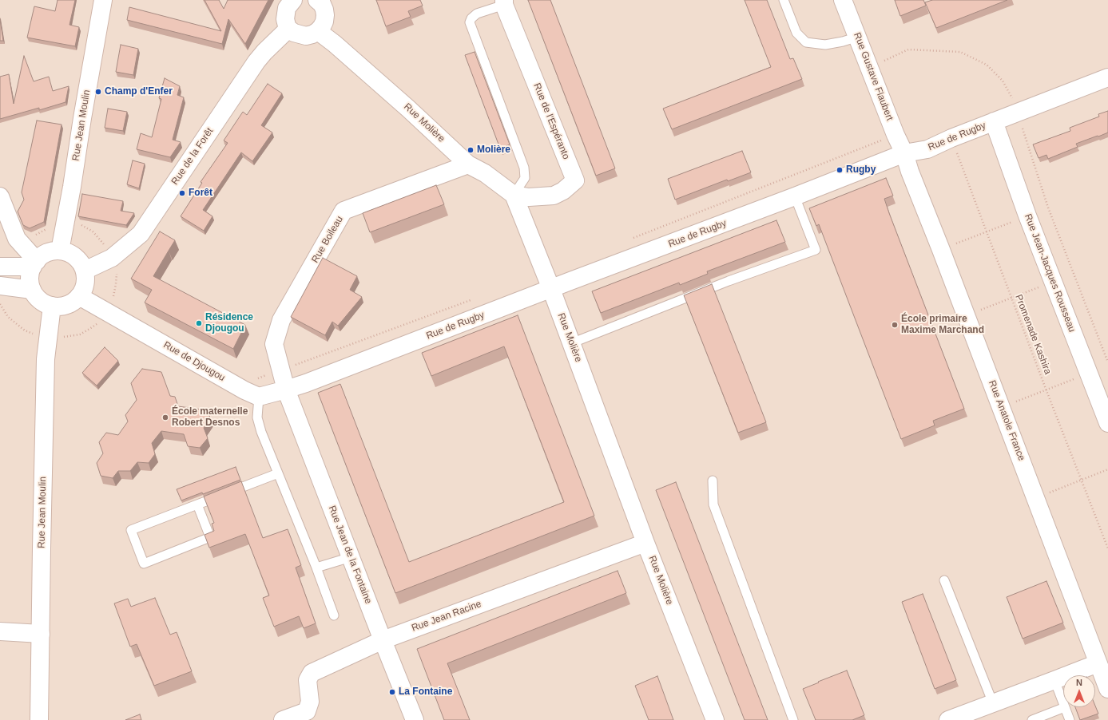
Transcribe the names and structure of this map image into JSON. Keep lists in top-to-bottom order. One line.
{"streets":{"street":["Rue Gustave Flaubert","Rue de l'Espéranto","Rue Molière","Rue Jean Moulin","Rue de Rugby","Rue de la Forêt","Rue Boileau","Rue Jean-Jacques Rousseau","Rue de Djougou","Rue Anatole France","Rue Jean de la Fontaine","Rue Jean Racine"],"path":["Promenade Kashira"]},"crossings":[["Rue Gustave Flaubert","Rue de Rugby"],["Rue Gustave Flaubert","Rue Anatole France"],["Rue de l'Espéranto","Rue Molière"],["Rue Molière","Rue de Rugby"],["Rue Molière","Rue Boileau"],["Rue Molière","Rue Jean Racine"],["Rue Jean Moulin","Rue de la Forêt"],["Rue Jean Moulin","Rue de Djougou"],["Rue de Rugby","Rue Boileau"],["Rue de Rugby","Rue Jean-Jacques Rousseau"],["Rue de Rugby","Promenade Kashira"],["Rue de Rugby","Rue Anatole France"],["Rue de Rugby","Rue Jean de la Fontaine"],["Rue de la Forêt","Rue de Djougou"],["Rue Boileau","Rue Jean de la Fontaine"],["Rue Jean de la Fontaine","Rue Jean Racine"]],"places":["Champ d'Enfer","Molière","Rugby","Forêt","Résidence Djougou","École primaire Maxime Marchand","École maternelle Robert Desnos","La Fontaine"],"north":"top"}
